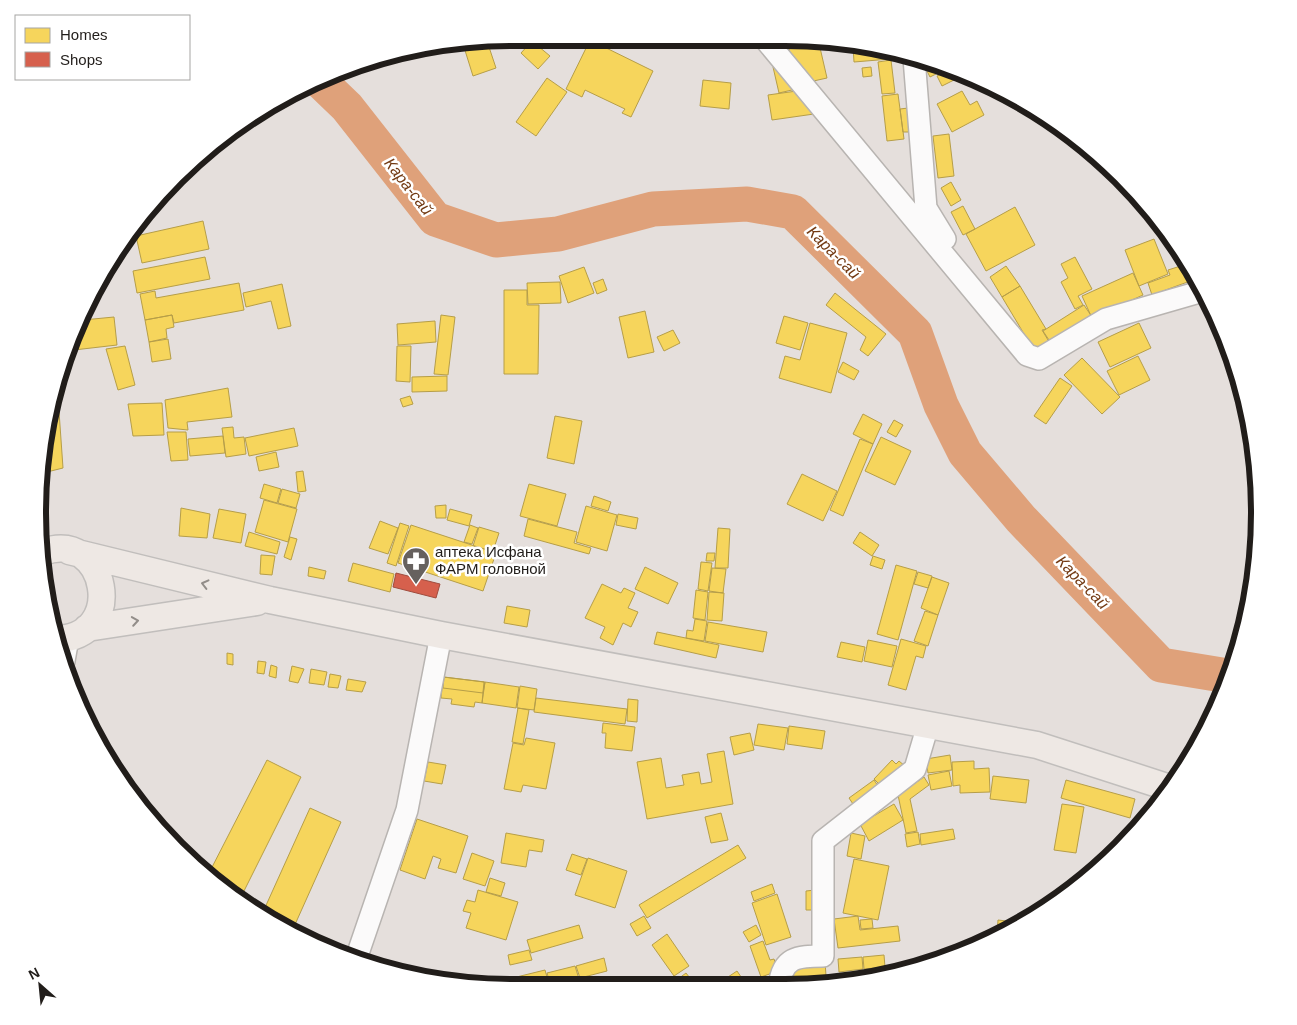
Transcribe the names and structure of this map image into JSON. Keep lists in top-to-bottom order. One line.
{"water":["Кара-сай"],"places":{"pharmacy":["аптека Исфана ФАРМ головной"]},"legend":["Homes","Shops"],"north":"top left"}
